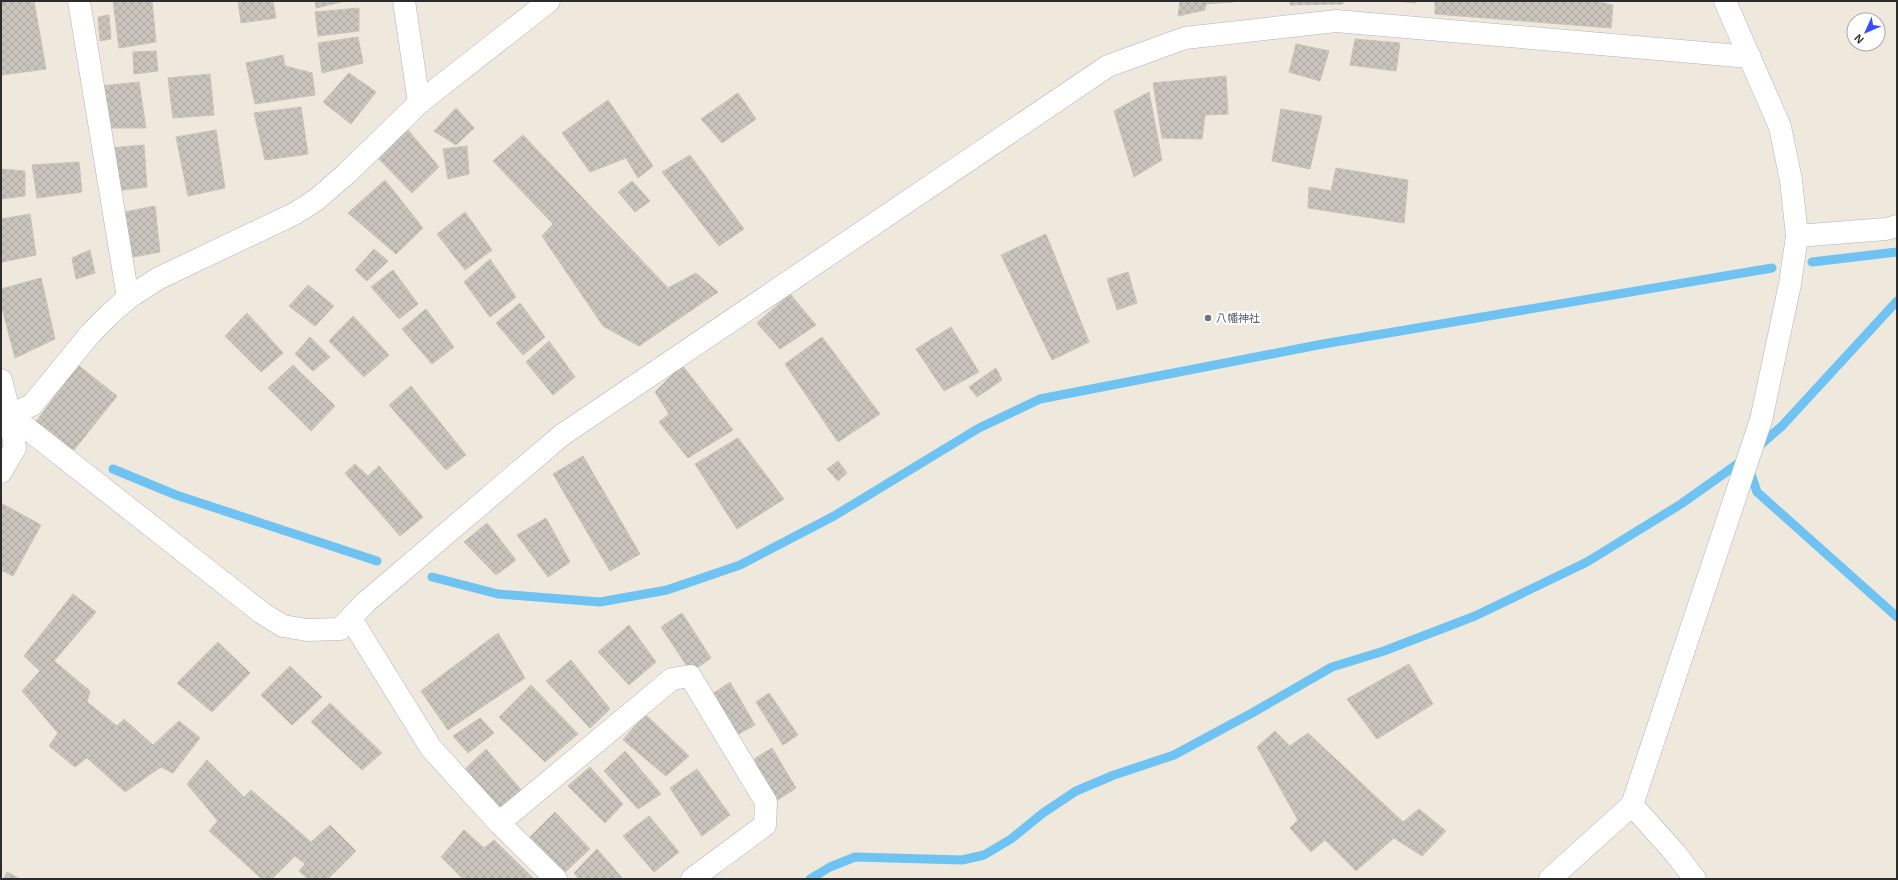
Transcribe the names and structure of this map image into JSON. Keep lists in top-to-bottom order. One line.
{"places":["八幡神社"],"north":"bottom left"}
